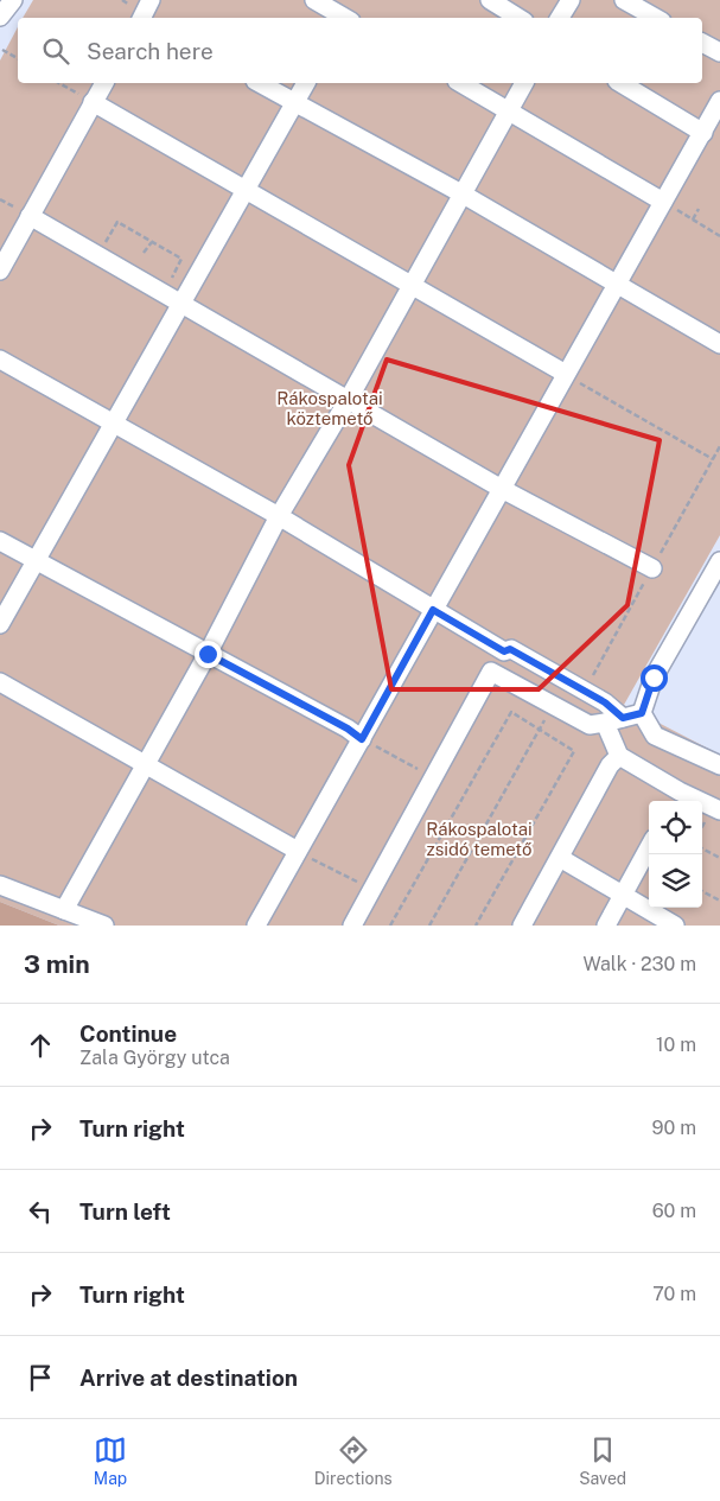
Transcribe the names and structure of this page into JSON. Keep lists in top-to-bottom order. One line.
{"parks":["Rákospalotai köztemető","Rákospalotai zsidó temető"],"page":{"search":"Search here","heading":["3 min","Walk · 230 m"],"list":[["Continue","Zala György utca","10 m"],["Turn right","90 m"],["Turn left","60 m"],["Turn right","70 m"],"Arrive at destination"],"nav":["Map","Directions","Saved"]}}
